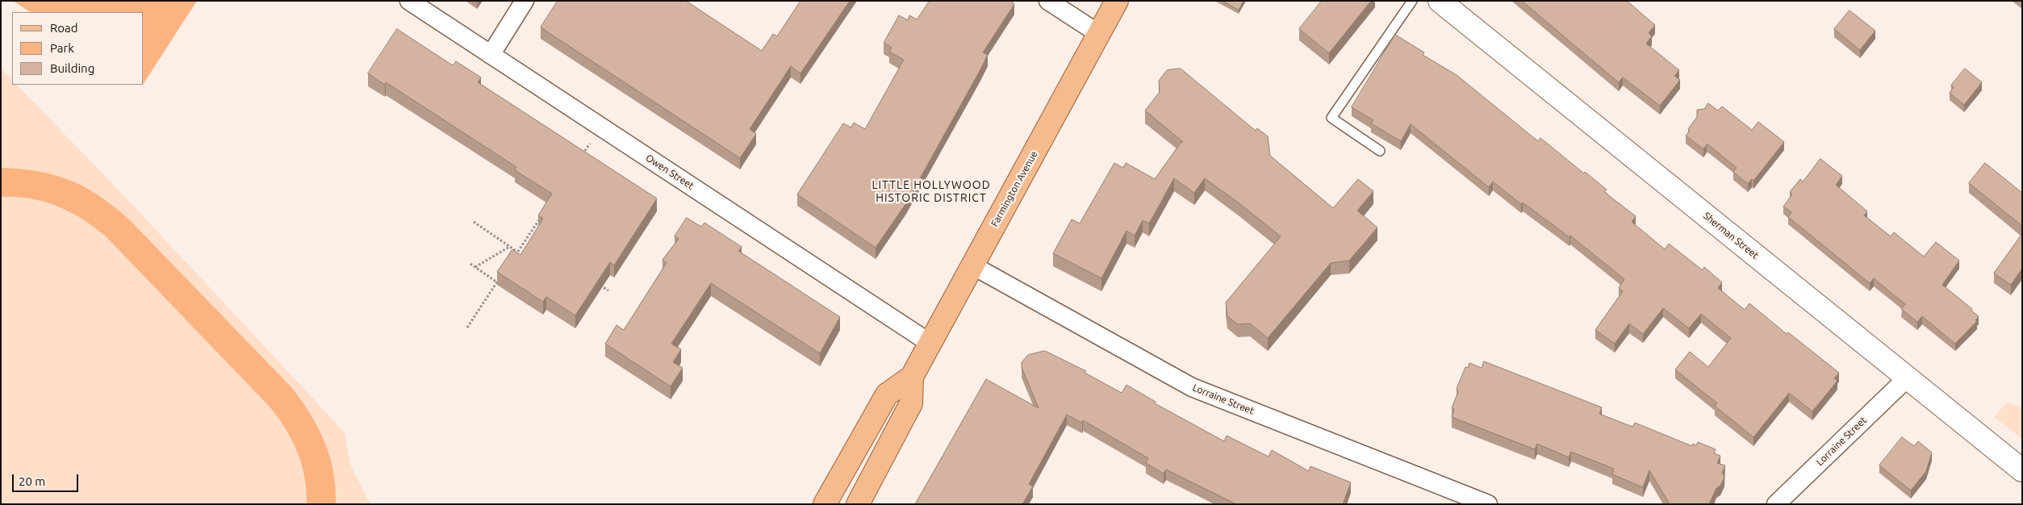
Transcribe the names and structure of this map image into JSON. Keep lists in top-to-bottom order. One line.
{"streets":{"main road":["Farmington Avenue"],"street":["Owen Street","Sherman Street","Lorraine Street"]},"crossings":[["Owen Street","Farmington Avenue"],["Farmington Avenue","Lorraine Street"],["Sherman Street","Lorraine Street"]],"districts":["LITTLE HOLLYWOOD HISTORIC DISTRICT"],"legend":["Road","Park","Building"],"scale_bar":"20 m"}
